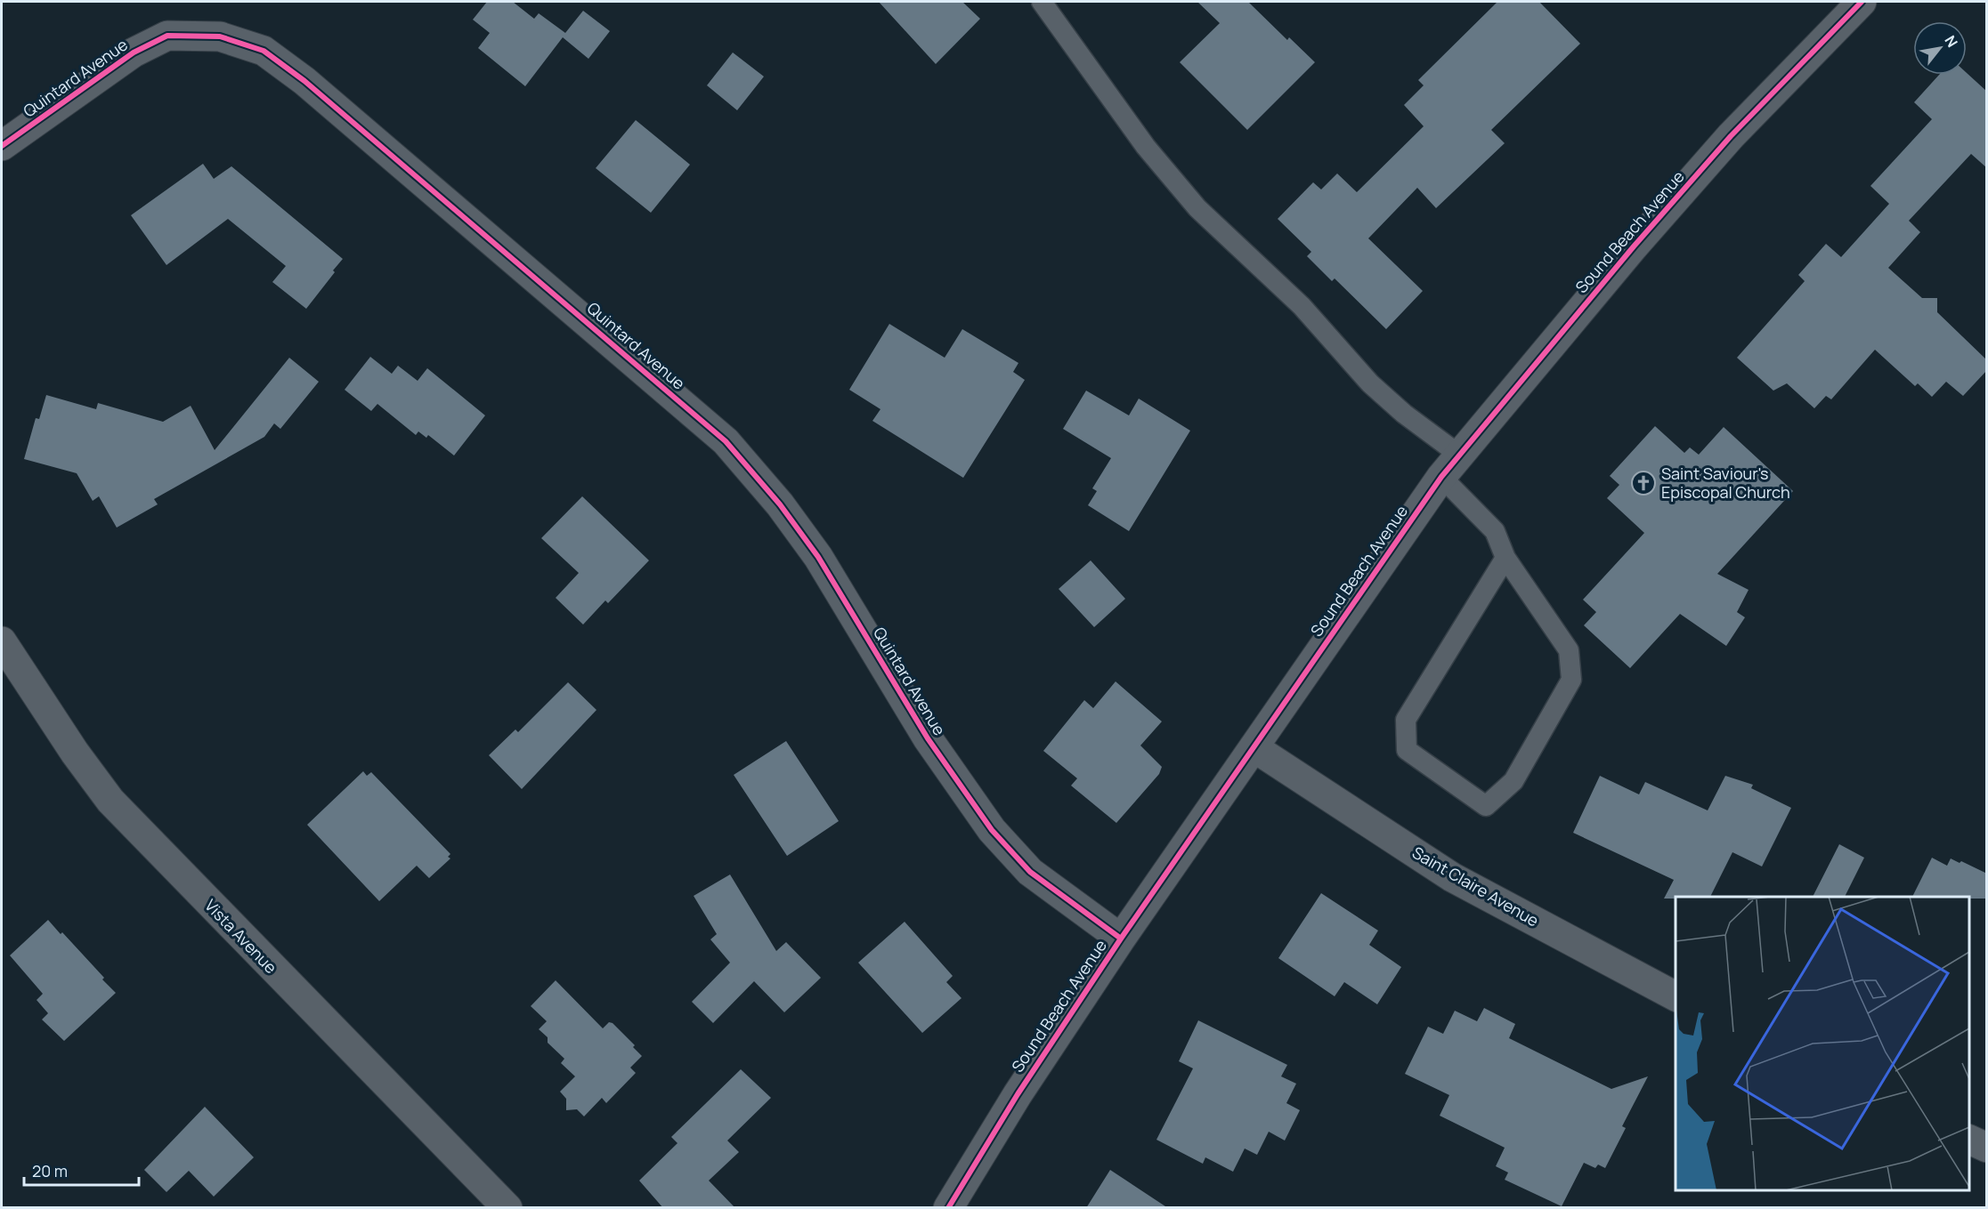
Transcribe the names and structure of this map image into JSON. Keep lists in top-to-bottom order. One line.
{"streets":{"street":["Quintard Avenue","Sound Beach Avenue","Saint Claire Avenue","Vista Avenue"]},"crossings":[["Quintard Avenue","Sound Beach Avenue"],["Sound Beach Avenue","Saint Claire Avenue"]],"places":{"church":["Saint Saviour's Episcopal Church"]},"scale_bar":"20 m","north":"top right"}
